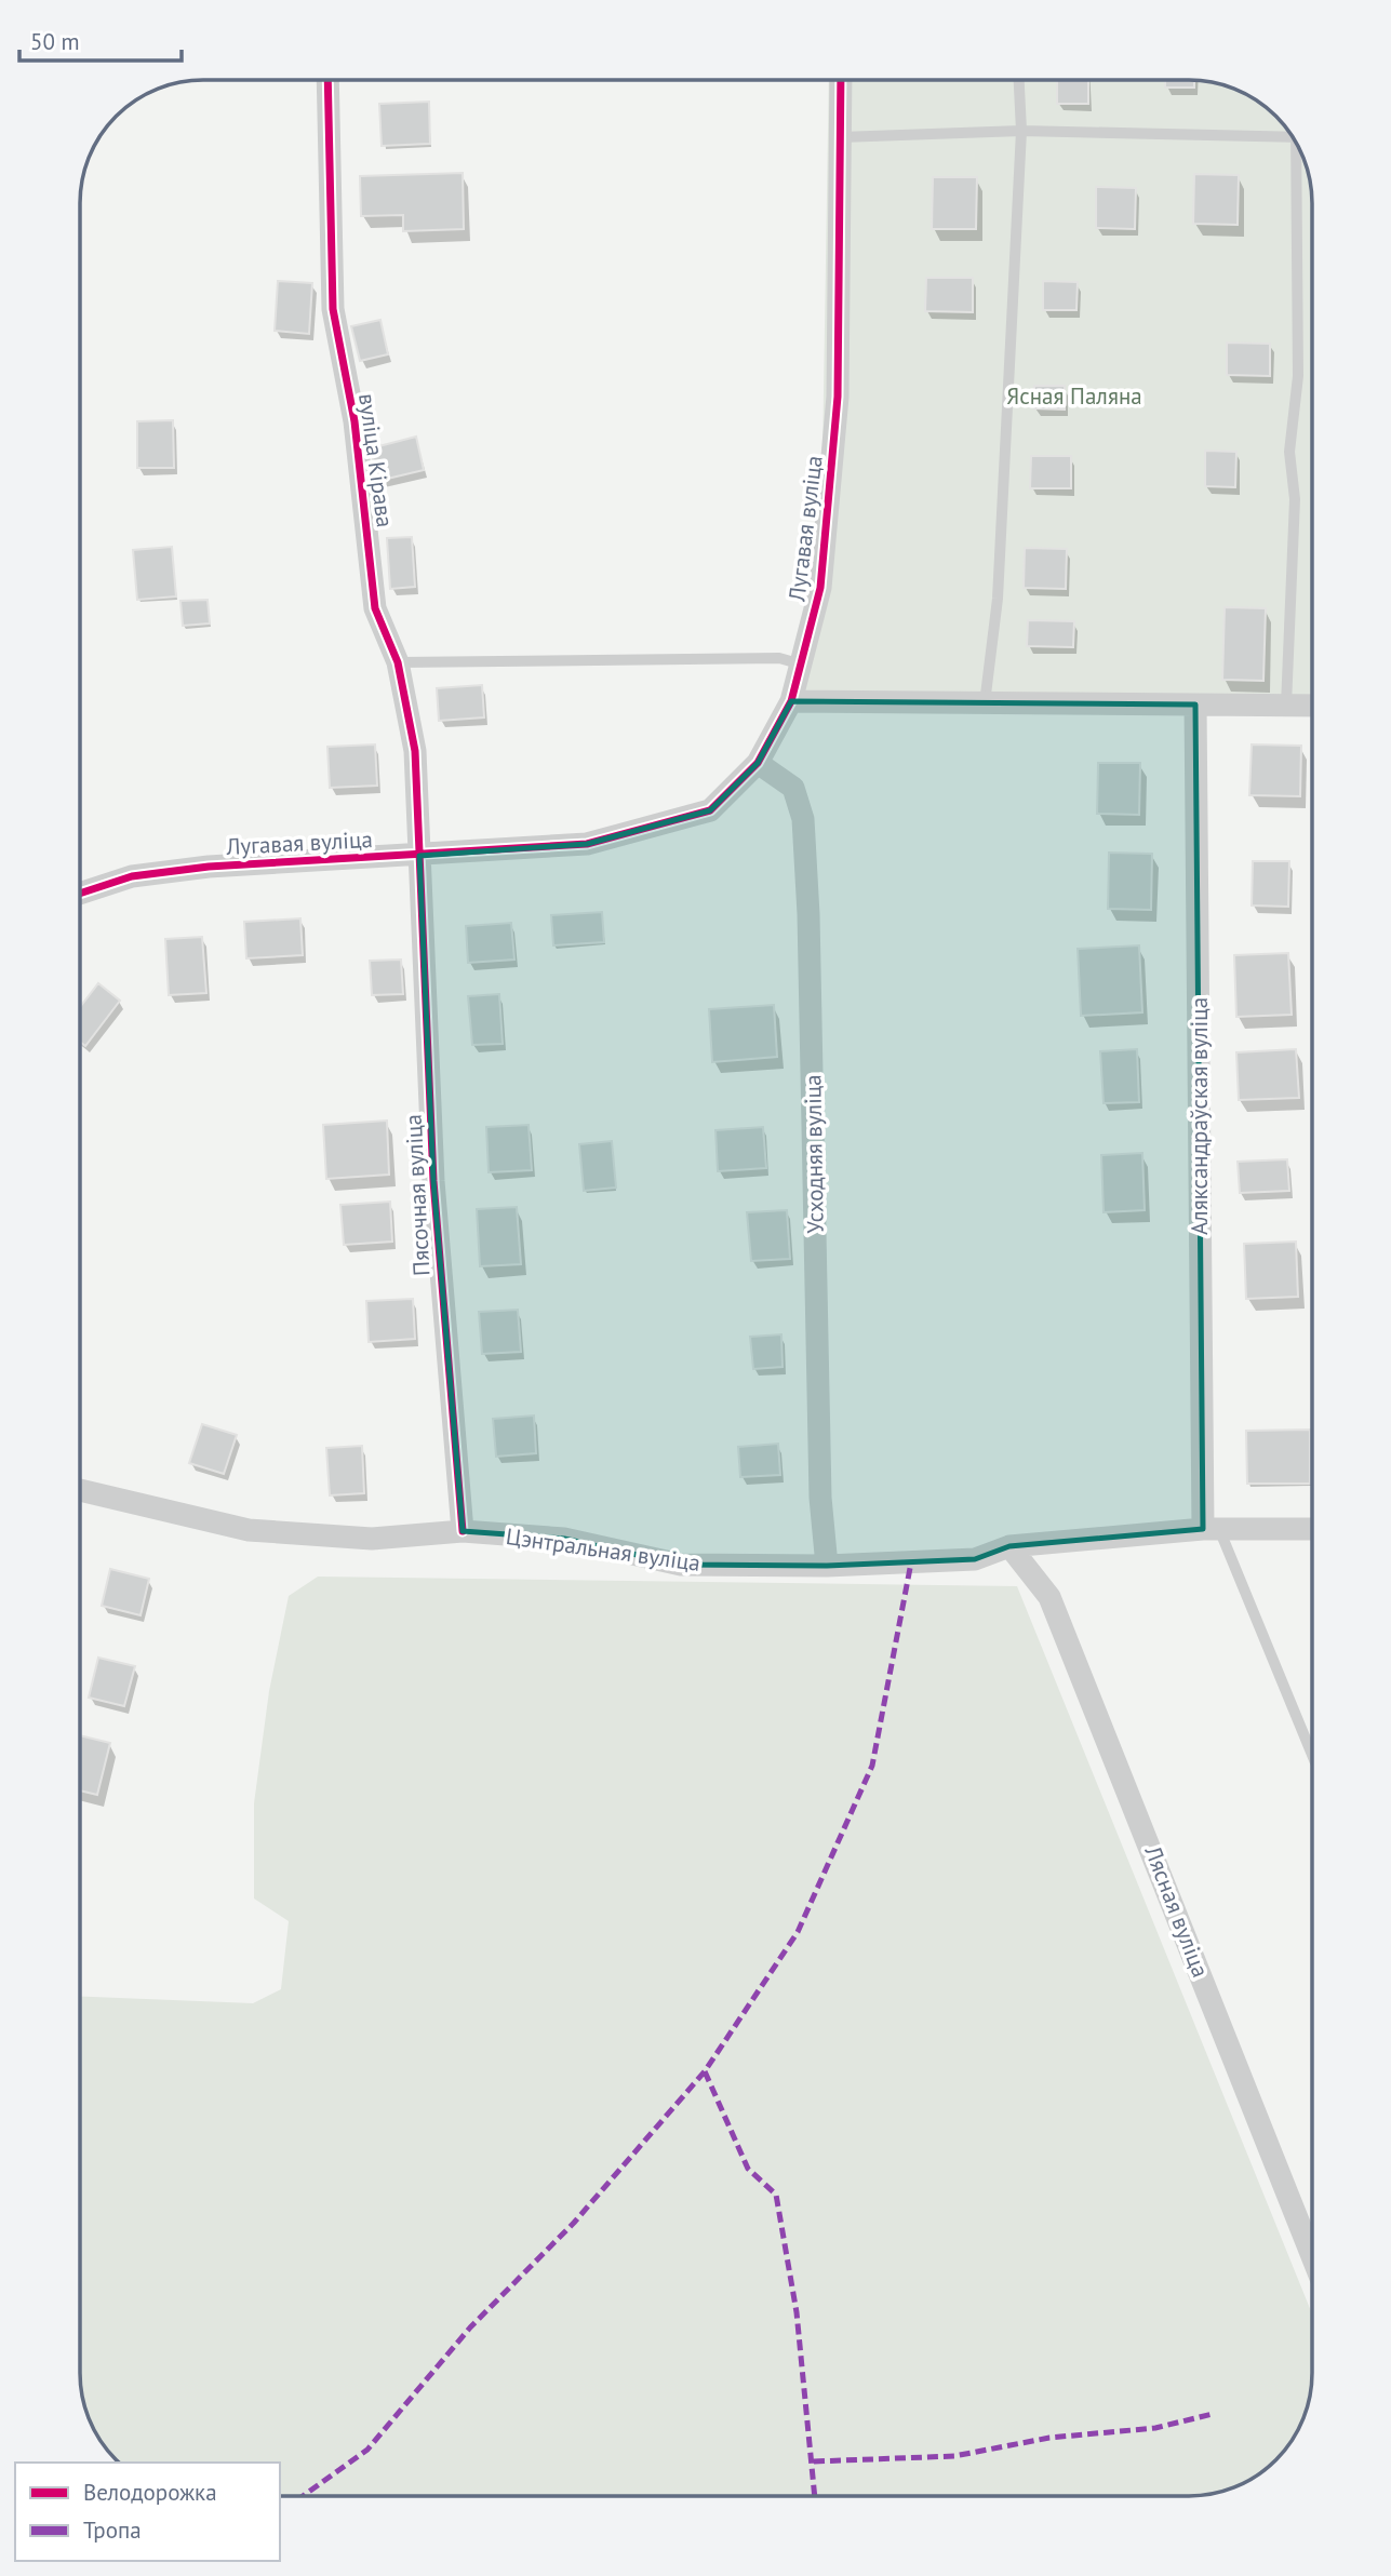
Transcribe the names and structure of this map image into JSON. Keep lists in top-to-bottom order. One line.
{"streets":{"street":["вуліца Кірава","Лугавая вуліца","Аляксандраўская вуліца","Усходняя вуліца","Пясочная вуліца","Цэнтральная вуліца","Лясная вуліца"]},"crossings":[["вуліца Кірава","Лугавая вуліца"],["вуліца Кірава","Пясочная вуліца"],["Лугавая вуліца","Усходняя вуліца"],["Лугавая вуліца","Пясочная вуліца"],["Аляксандраўская вуліца","Цэнтральная вуліца"],["Усходняя вуліца","Цэнтральная вуліца"],["Пясочная вуліца","Цэнтральная вуліца"],["Цэнтральная вуліца","Лясная вуліца"]],"parks":["Ясная Паляна"],"legend":["Велодорожка","Тропа"],"scale_bar":"50 m"}
